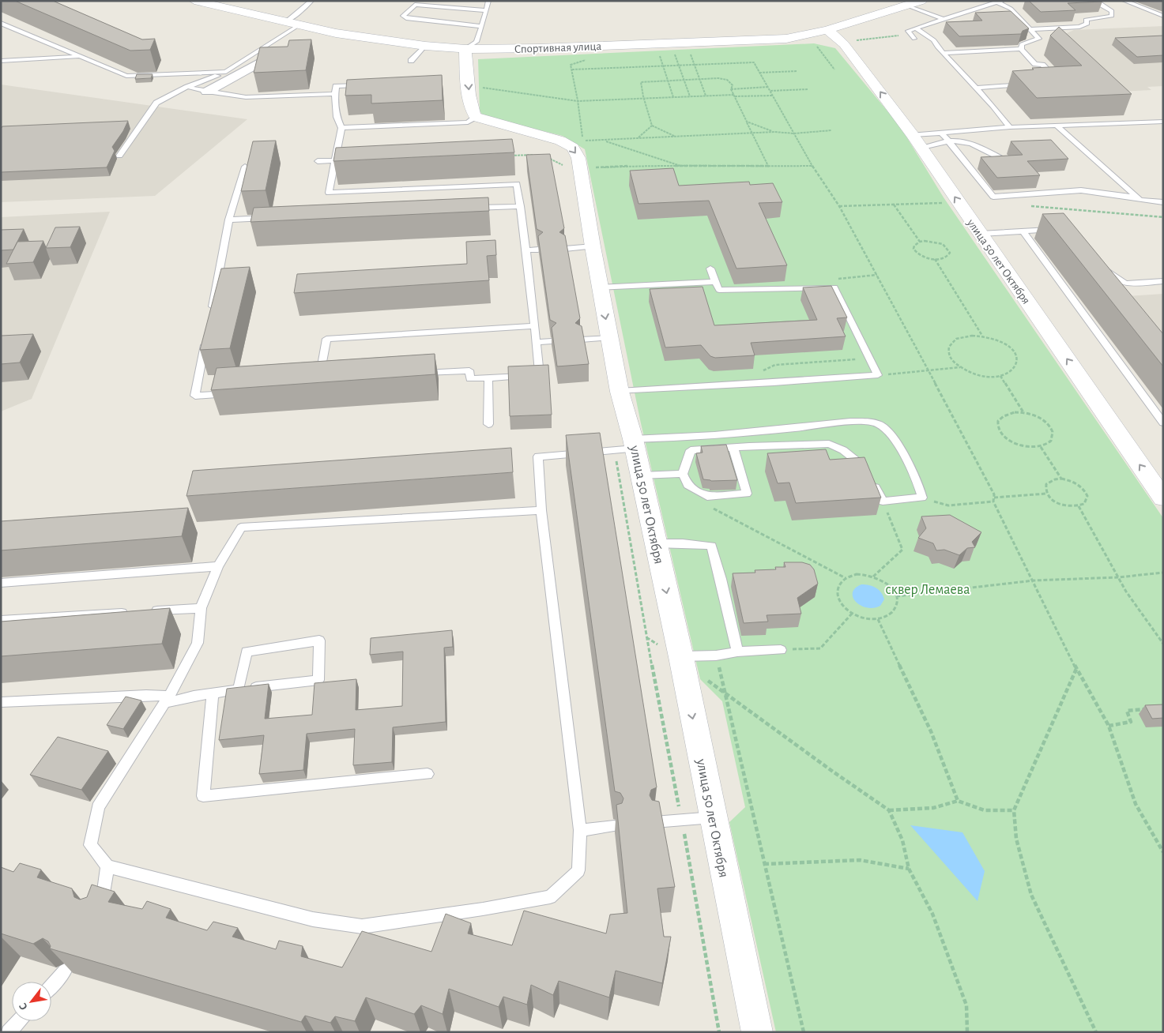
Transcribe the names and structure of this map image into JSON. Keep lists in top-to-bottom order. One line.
{"streets":{"street":["Спортивная улица","улица 50 лет Октября"]},"crossings":[["Спортивная улица","улица 50 лет Октября"]],"parks":["сквер Лемаева"],"north":"bottom left"}
